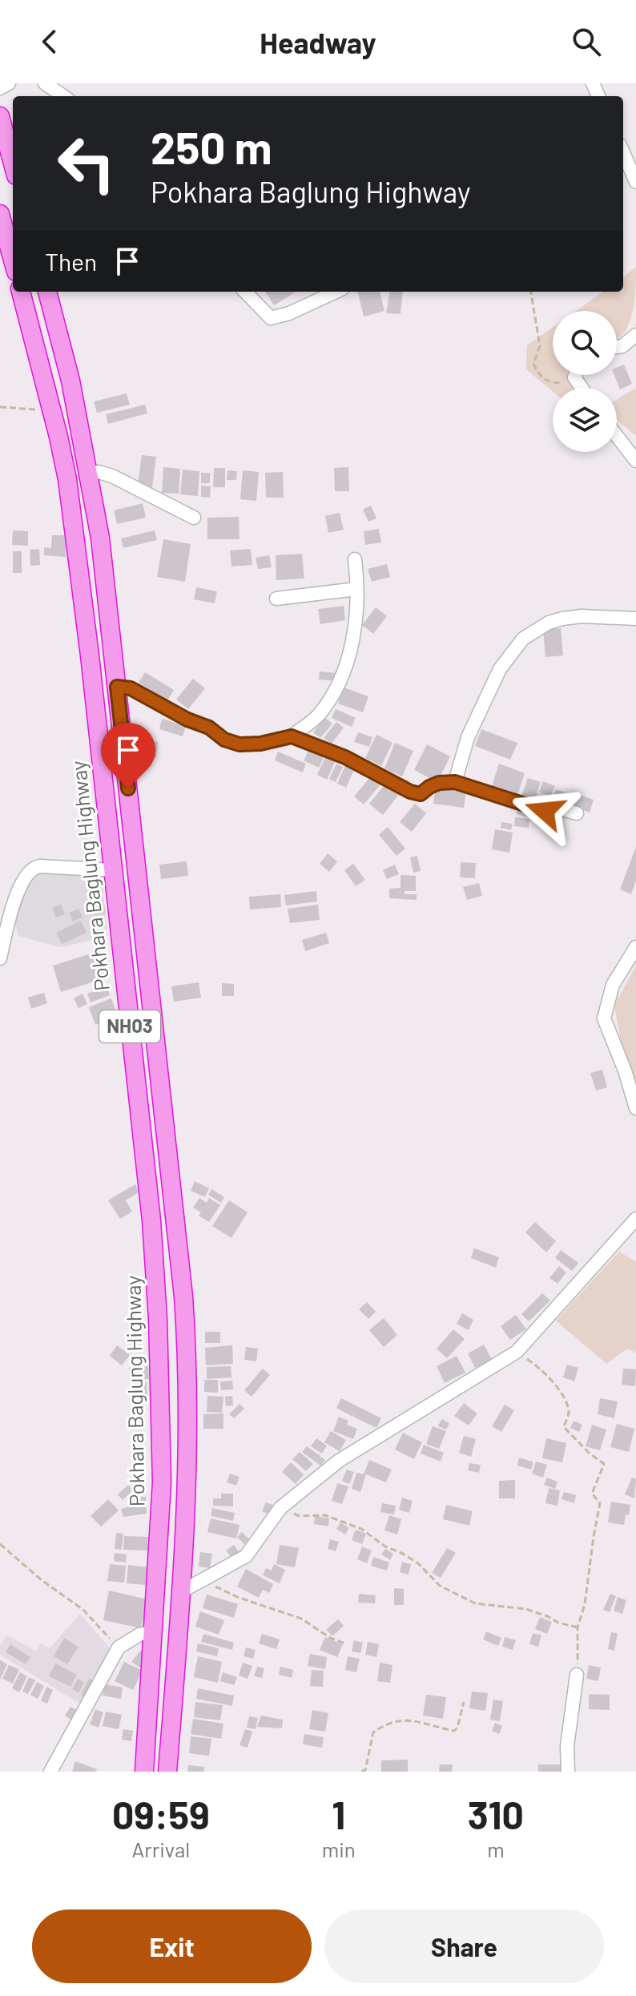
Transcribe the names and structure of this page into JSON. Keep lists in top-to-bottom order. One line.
{"streets":{"highway":["Pokhara Baglung Highway","NH03"]},"page":{"header":"Headway","turn":["250 m","Pokhara Baglung Highway"],"then":"Then","eta":["09:59","Arrival","1","min","310","m"],"buttons":["Exit","Share"]}}
